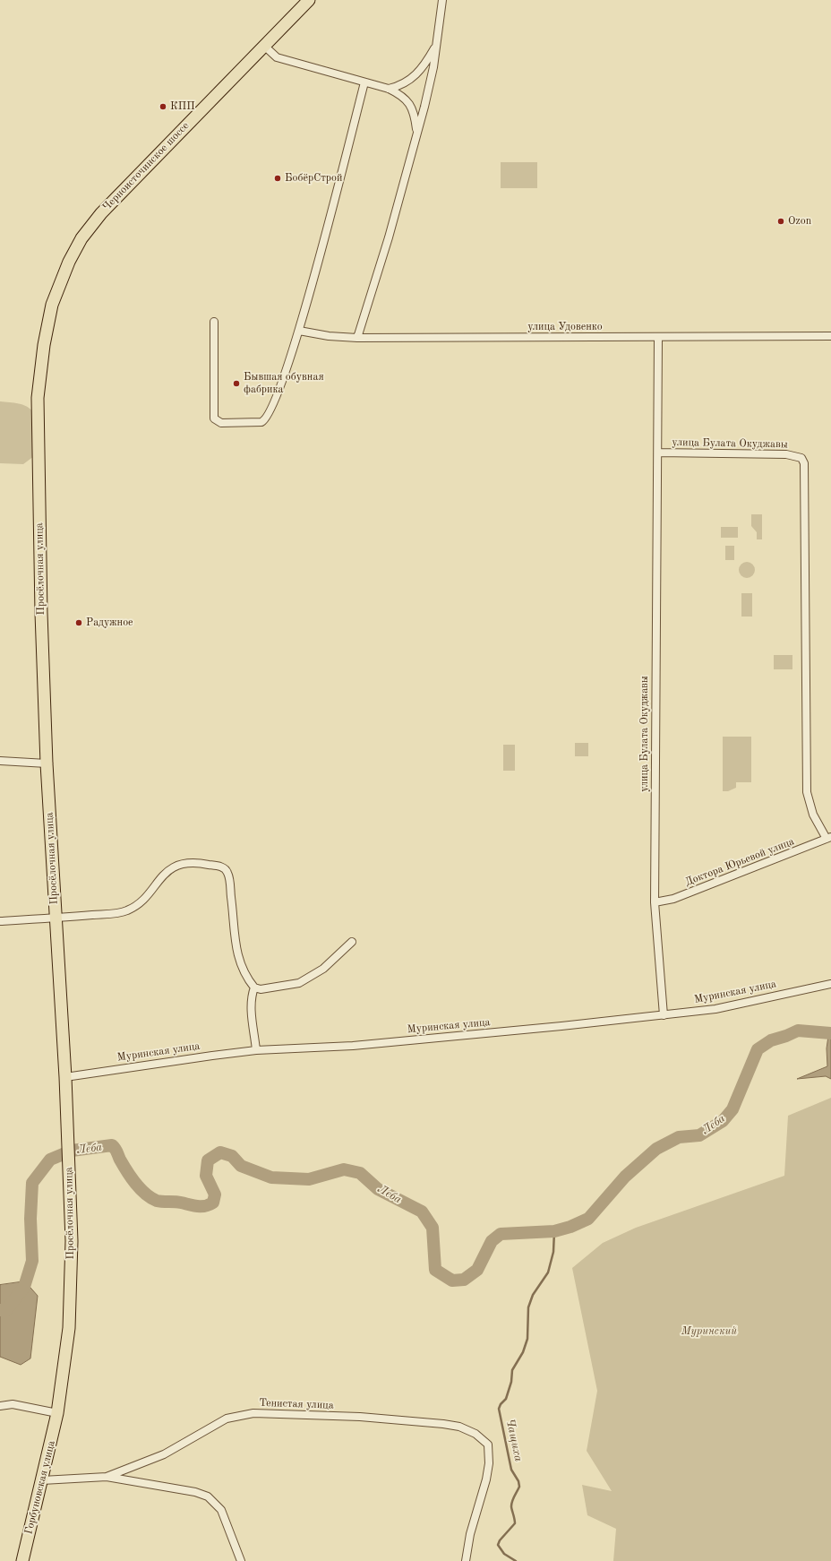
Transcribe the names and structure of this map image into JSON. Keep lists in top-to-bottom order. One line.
{"streets":{"main road":["Черноисточинское шоссе","Просёлочная улица","Горбуновская улица"],"street":["улица Удовенко","улица Булата Окуджавы","Доктора Юрьевой улица","Муринская улица","Тенистая улица"]},"crossings":[["Черноисточинское шоссе","Просёлочная улица"],["улица Удовенко","улица Булата Окуджавы"],["улица Булата Окуджавы","Доктора Юрьевой улица"],["улица Булата Окуджавы","Муринская улица"],["Просёлочная улица","Муринская улица"],["Просёлочная улица","Горбуновская улица"]],"water":["Леба","Чащиха"],"parks":["Муринский"],"places":["КПП","БобёрСтрой","Ozon","Бывшая обувная фабрика","Радужное"]}
